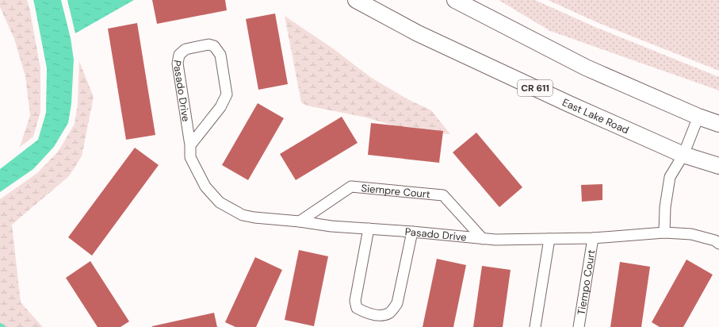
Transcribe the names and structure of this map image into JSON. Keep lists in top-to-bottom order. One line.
{"streets":{"main road":["CR 611","East Lake Road"],"street":["Pasado Drive","Siempre Court","Tiempo Court"]},"crossings":[["Pasado Drive","Siempre Court"],["Pasado Drive","Tiempo Court"]]}
